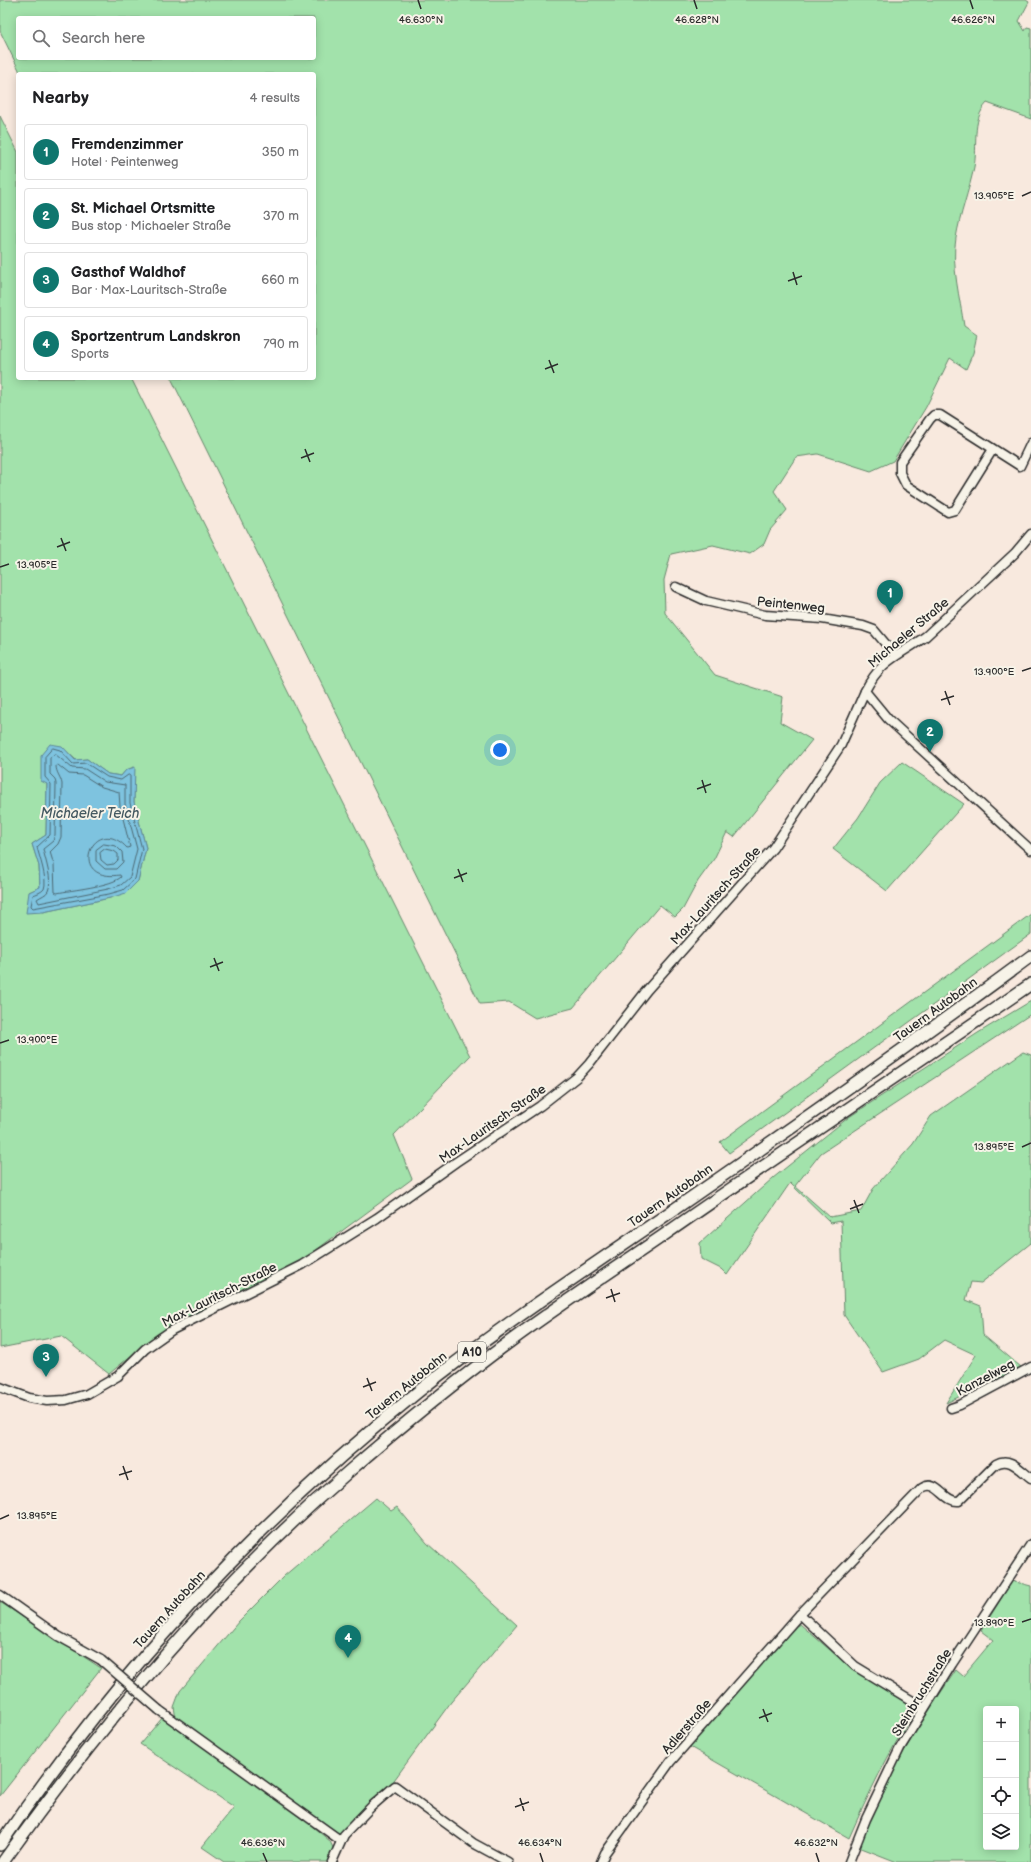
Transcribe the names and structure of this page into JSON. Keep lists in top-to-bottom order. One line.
{"streets":{"highway":["Tauern Autobahn","A10"],"street":["Peintenweg","Michaeler Straße","Max-Lauritsch-Straße","Kanzelweg","Steinbruchstraße","Adlerstraße"]},"crossings":[["Peintenweg","Michaeler Straße"],["Michaeler Straße","Max-Lauritsch-Straße"]],"water":["Michaeler Teich"],"page":{"search":"Search here","heading":["Nearby","4 results"],"list":[{"mark":"1","name":"Fremdenzimmer","note":"Hotel · Peintenweg","value":"350 m"},{"mark":"2","name":"St. Michael Ortsmitte","note":"Bus stop · Michaeler Straße","value":"370 m"},{"mark":"3","name":"Gasthof Waldhof","note":"Bar · Max-Lauritsch-Straße","value":"660 m"},{"mark":"4","name":"Sportzentrum Landskron","note":"Sports","value":"790 m"}],"pins":["1","2","3","4"],"map_buttons":["+","−"]},"coordinates":["46.630°N","46.628°N","46.626°N","13.905°E","13.900°E","13.895°E","13.890°E","46.636°N","46.634°N","46.632°N"]}
